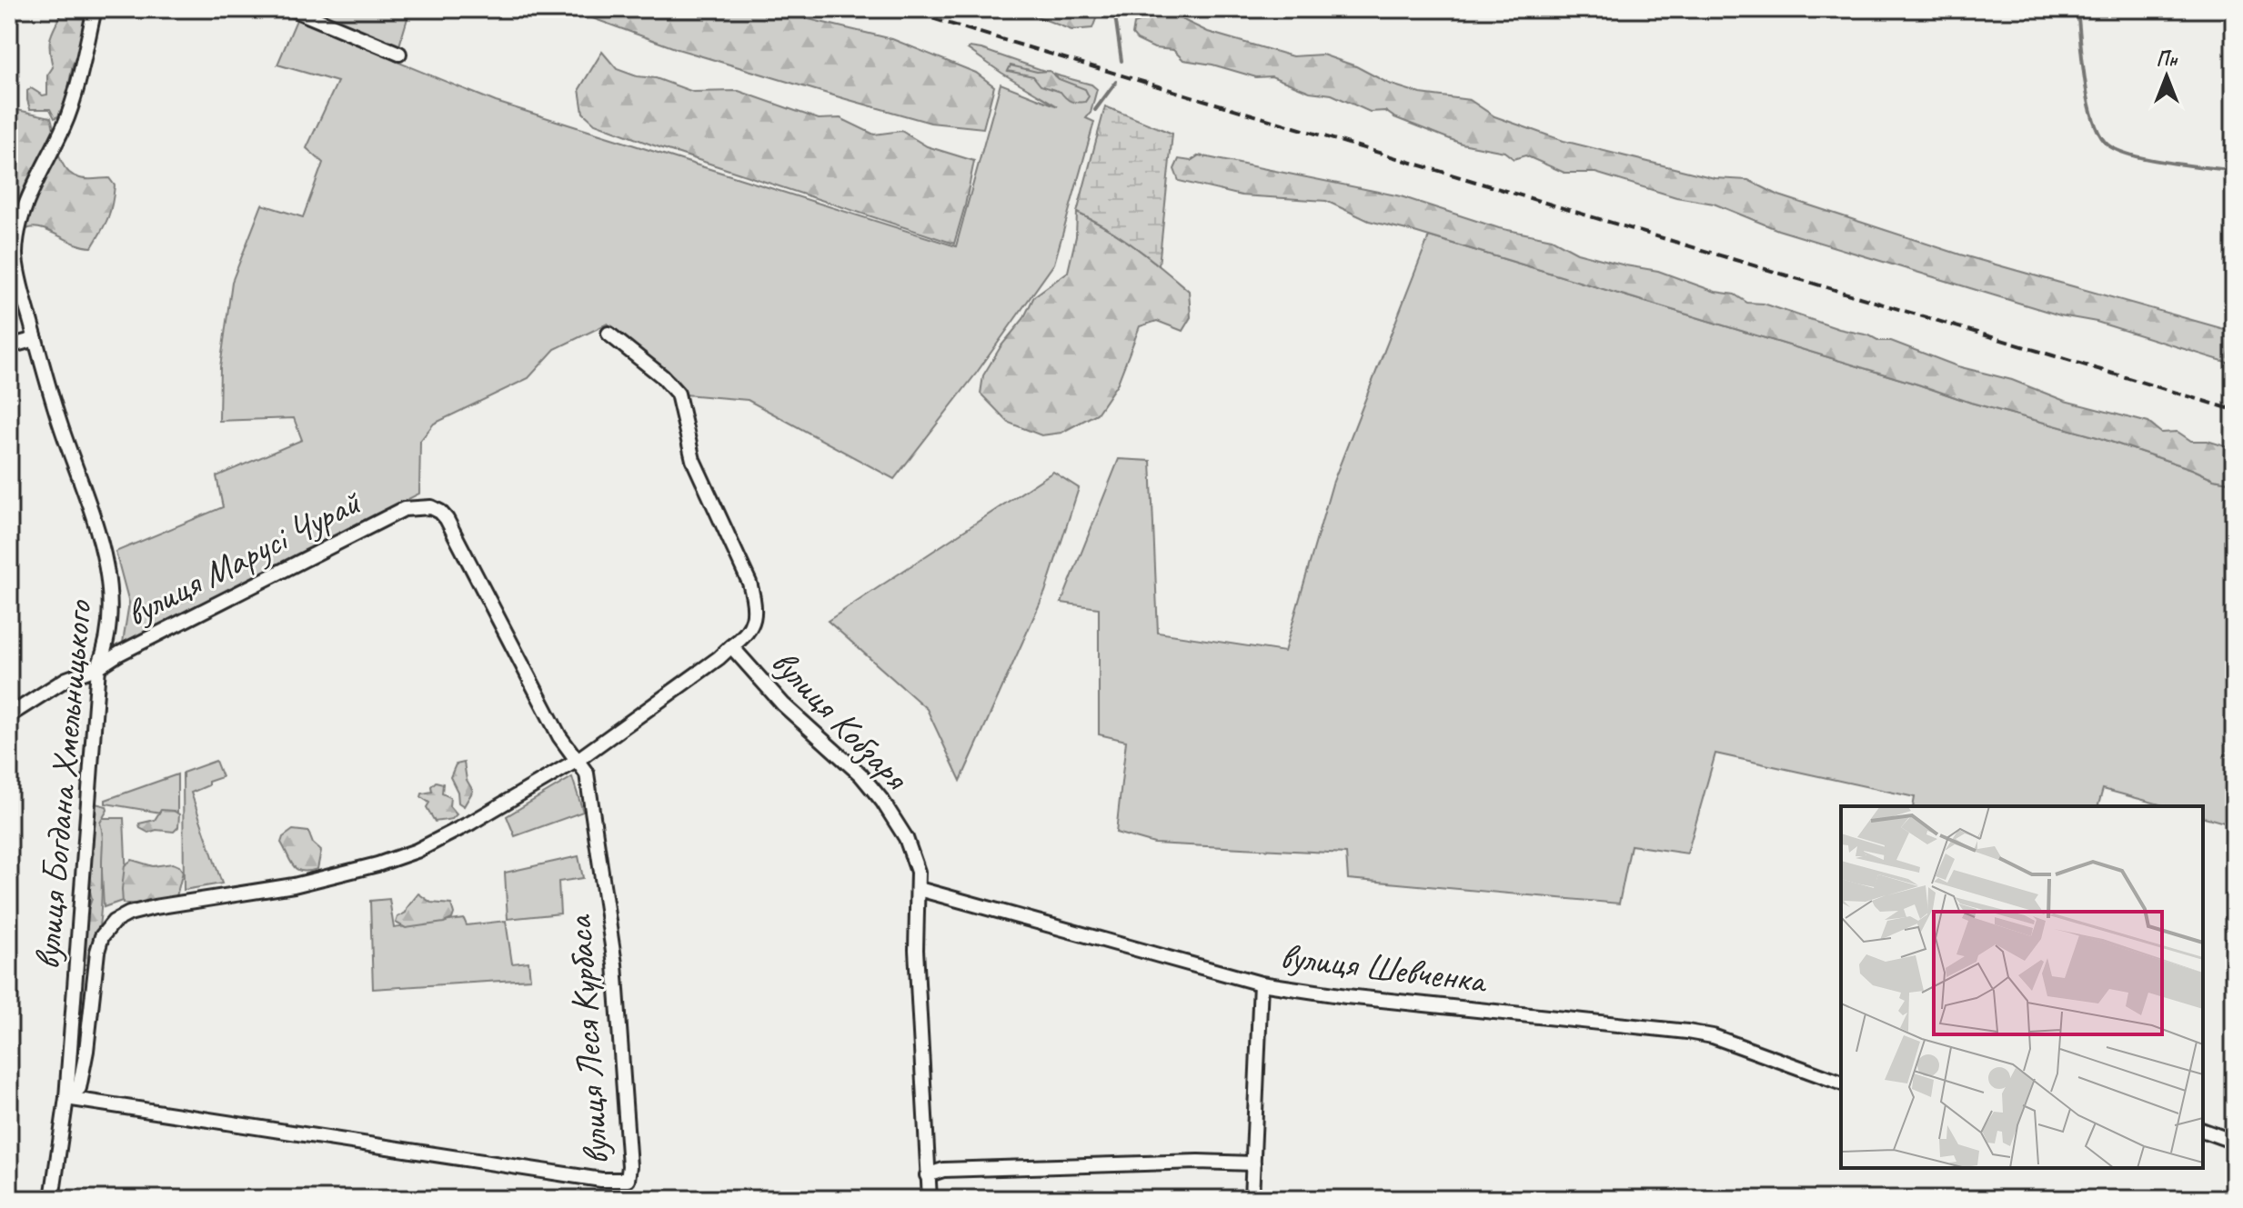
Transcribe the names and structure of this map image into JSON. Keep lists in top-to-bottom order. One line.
{"streets":{"street":["вулиця Марусі Чурай","вулиця Кобзаря","вулиця Богдана Хмельницького","вулиця Шевченка","вулиця Леся Курбаса"]},"crossings":[["вулиця Марусі Чурай","вулиця Богдана Хмельницького"],["вулиця Марусі Чурай","вулиця Леся Курбаса"],["вулиця Кобзаря","вулиця Шевченка"],["вулиця Богдана Хмельницького","вулиця Леся Курбаса"]],"north":"top"}
